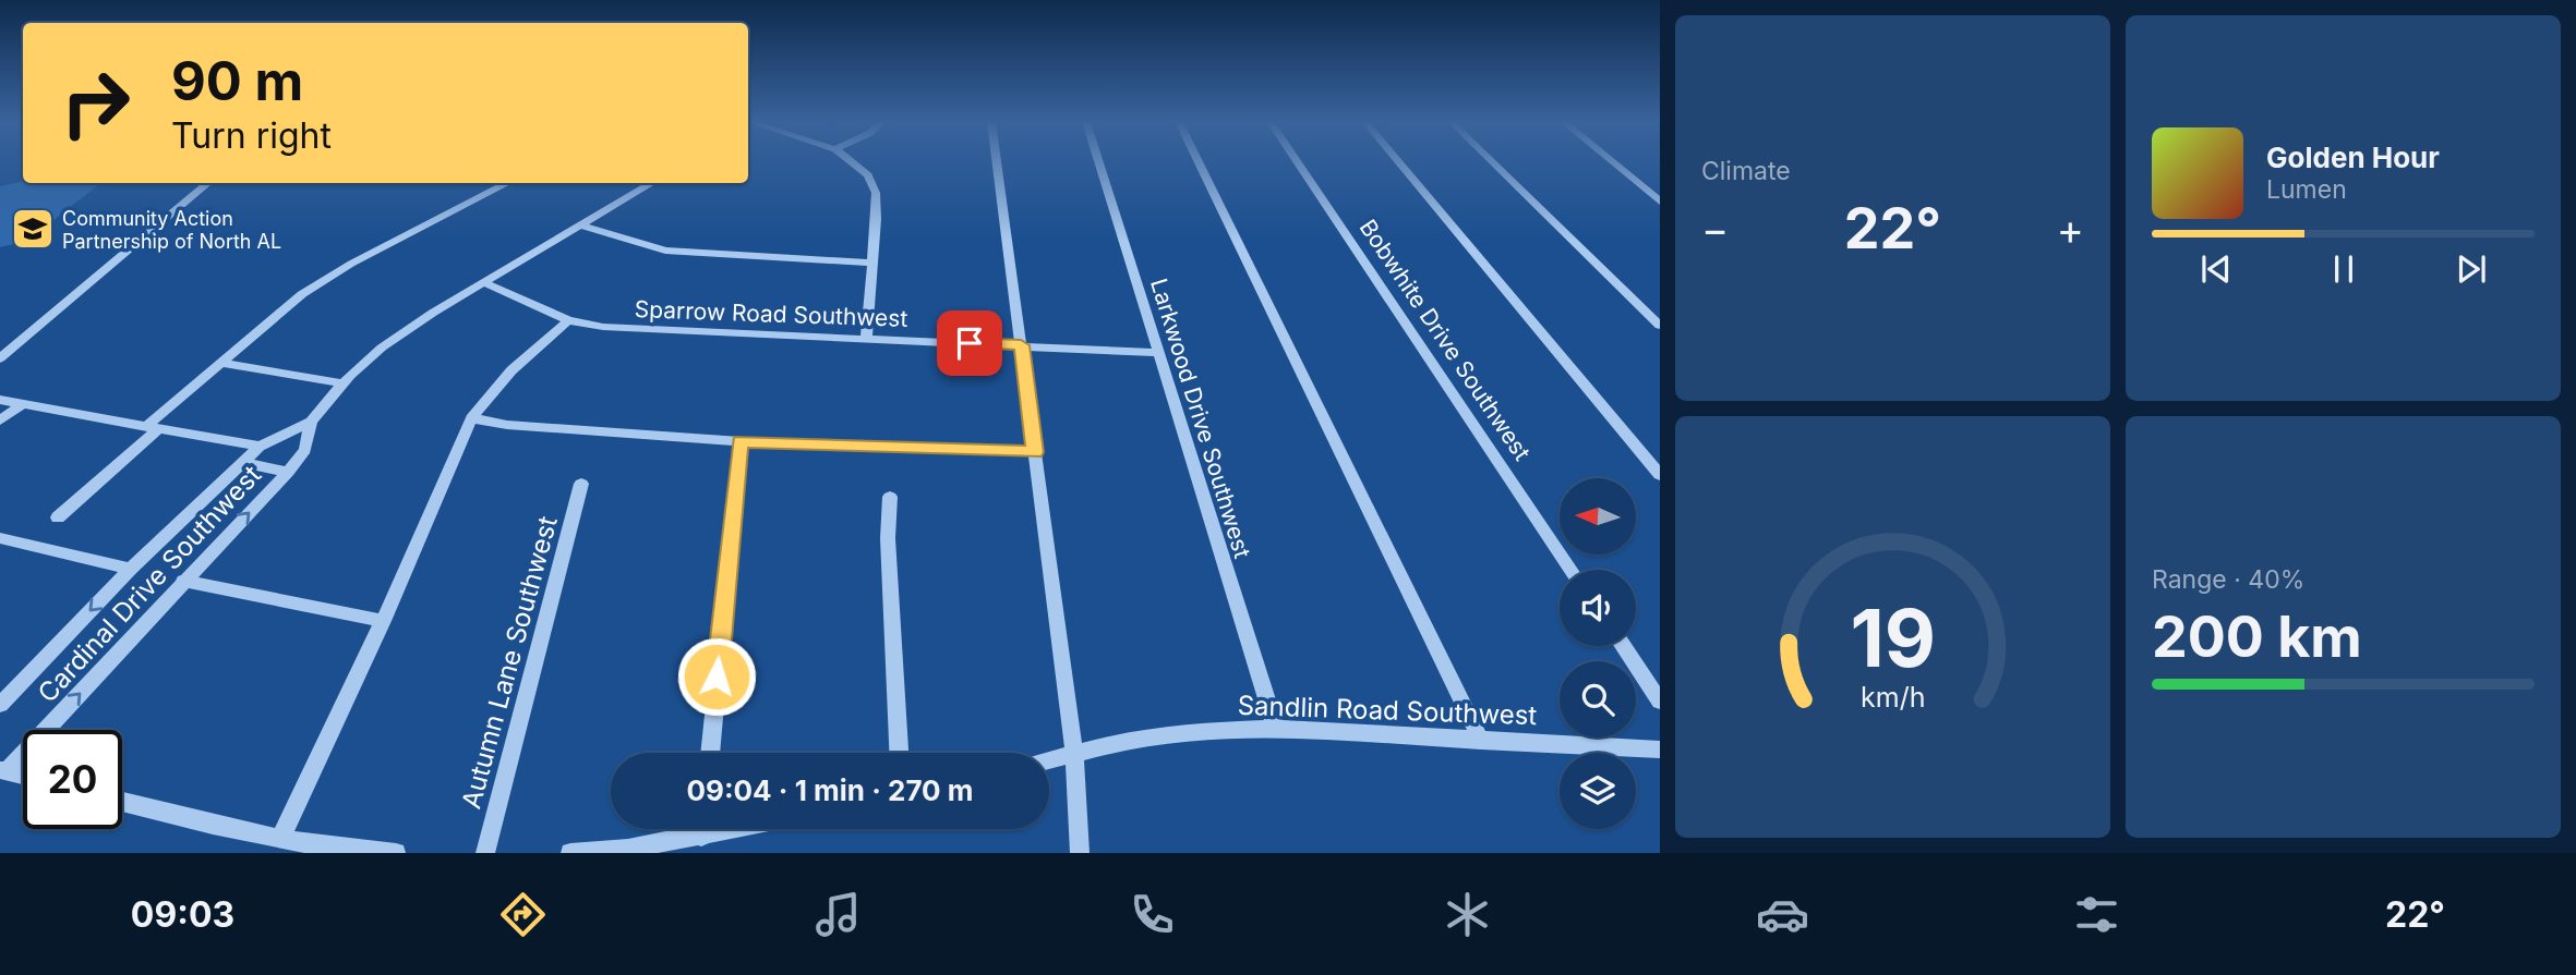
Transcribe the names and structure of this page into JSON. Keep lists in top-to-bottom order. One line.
{"streets":{"street":["Sparrow Road Southwest","Bobwhite Drive Southwest","Larkwood Drive Southwest","Cardinal Drive Southwest","Autumn Lane Southwest","Sandlin Road Southwest"]},"crossings":[["Sparrow Road Southwest","Larkwood Drive Southwest"],["Sparrow Road Southwest","Cardinal Drive Southwest"],["Larkwood Drive Southwest","Sandlin Road Southwest"]],"places":{"school or university":["Community Action Partnership of North AL"]},"north":"left","page":{"tile":["Climate",["Range · 40%","200 km"]],"turn":["90 m","Turn right"],"song":["Golden Hour","Lumen"],"heat":["−","22°","+"],"limit":"20","trip":"09:04 · 1 min · 270 m","tabs":["09:03","22°"],"gauge":["19","km/h"]}}
